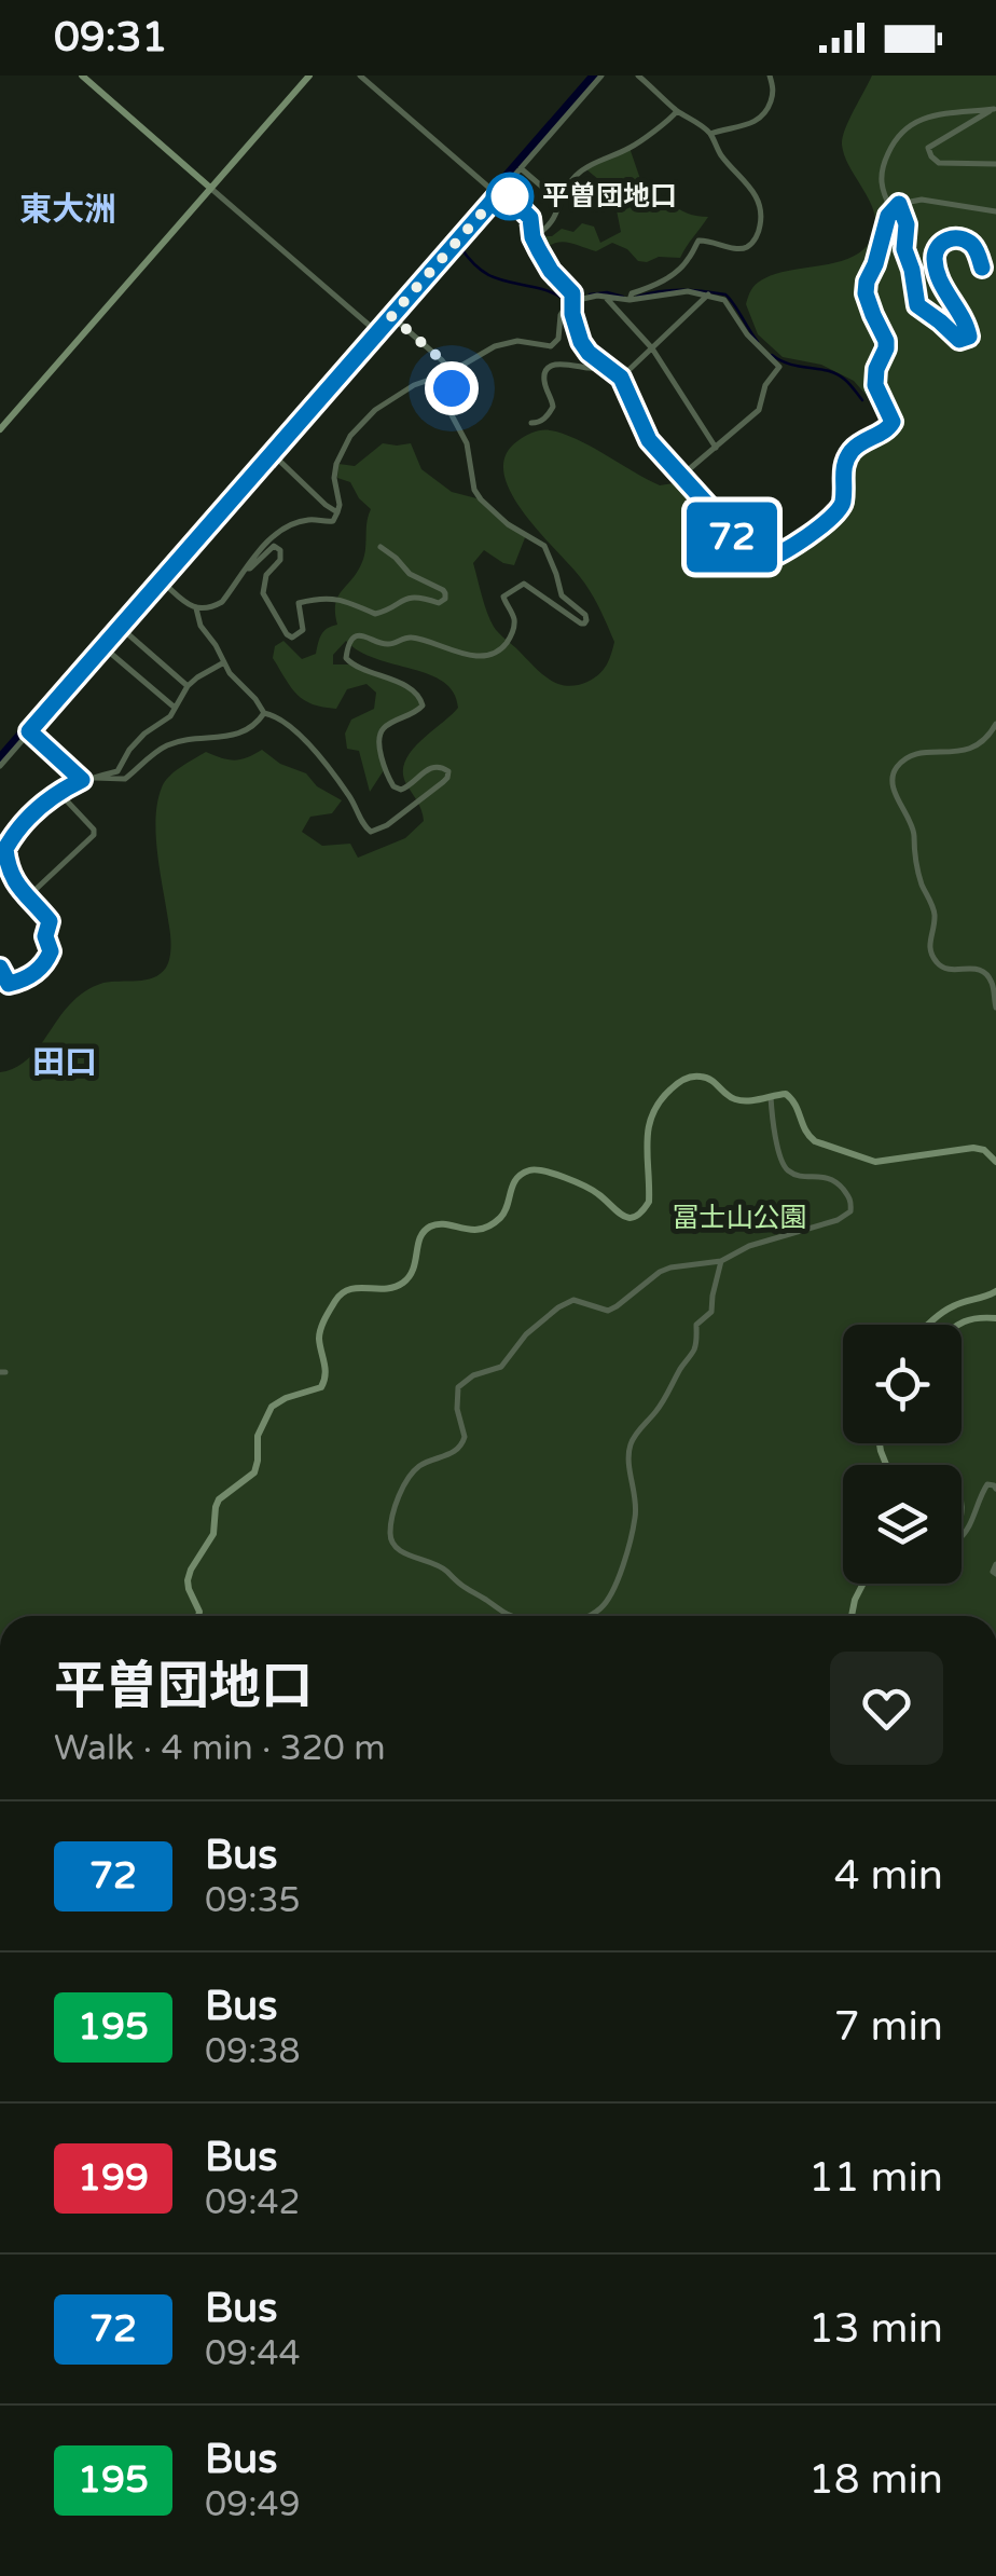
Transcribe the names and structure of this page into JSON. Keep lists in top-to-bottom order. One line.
{"districts":["東大洲","田口"],"parks":["冨士山公園"],"places":["平曽団地口"],"lines":["bus line 72"],"page":{"status":"09:31","on_map":"72","heading":["平曽団地口","Walk · 4 min · 320 m"],"list":[{"mark":"72","name":"Bus","note":"09:35","value":"4 min"},{"mark":"195","name":"Bus","note":"09:38","value":"7 min"},{"mark":"199","name":"Bus","note":"09:42","value":"11 min"},{"mark":"72","name":"Bus","note":"09:44","value":"13 min"},{"mark":"195","name":"Bus","note":"09:49","value":"18 min"}]}}
